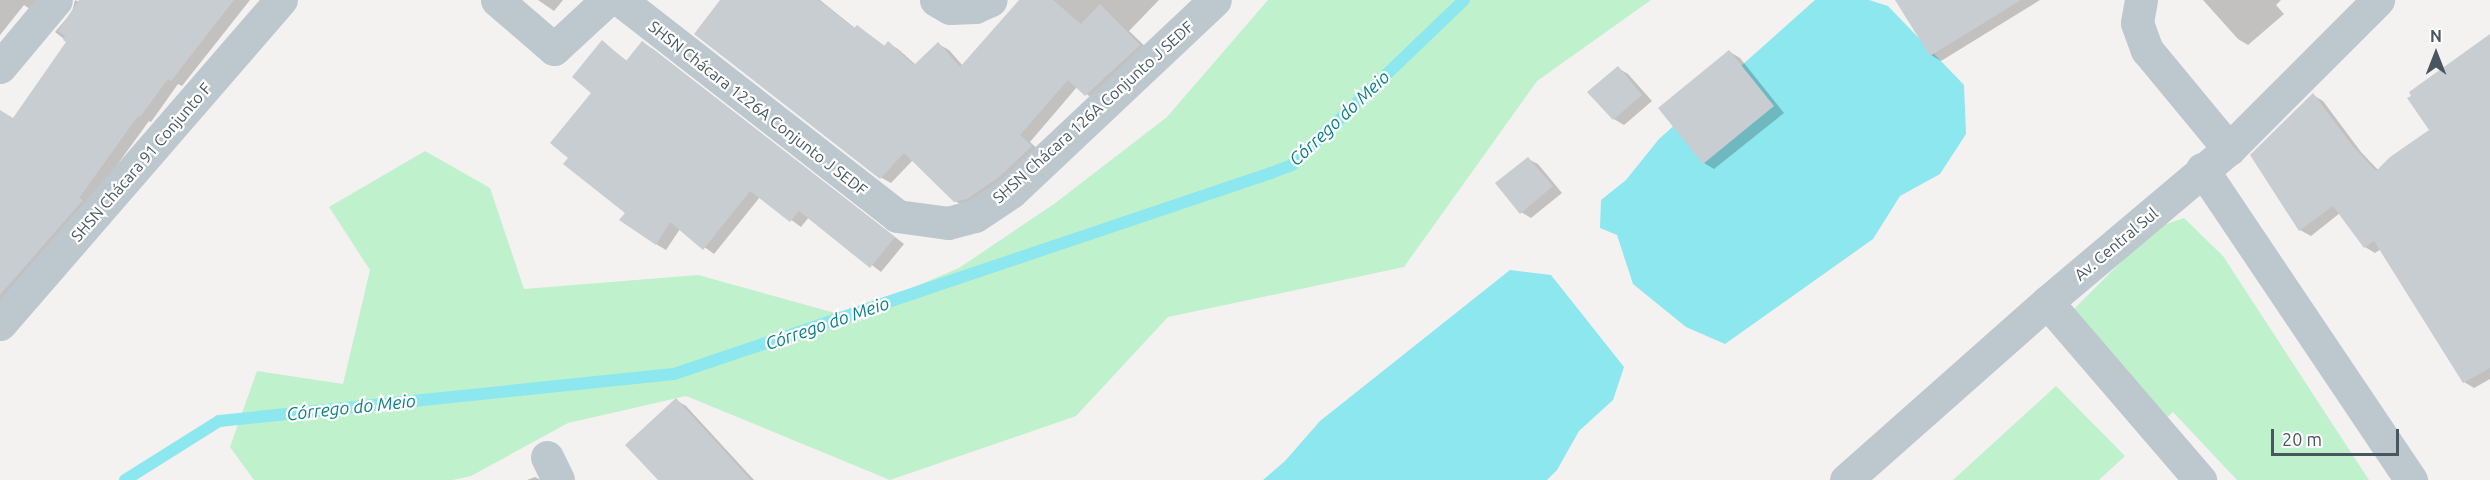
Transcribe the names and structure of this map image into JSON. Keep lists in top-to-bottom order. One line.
{"streets":{"street":["SHSN Chácara 1226A Conjunto J SEDF","SHSN Chácara 126A Conjunto J SEDF","SHSN Chácara 91 Conjunto F","Av. Central Sul"]},"crossings":[["SHSN Chácara 1226A Conjunto J SEDF","SHSN Chácara 126A Conjunto J SEDF"]],"water":["Córrego do Meio"],"scale_bar":"20 m","north":"top"}
